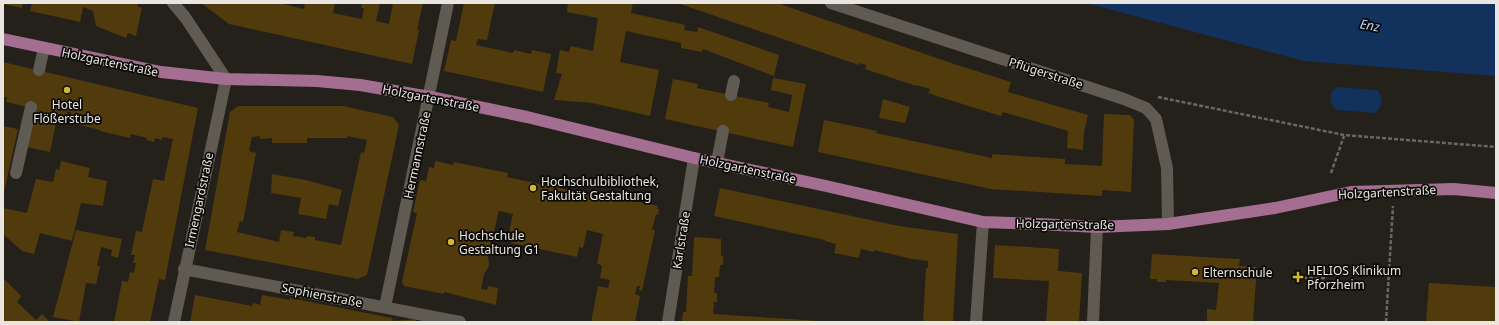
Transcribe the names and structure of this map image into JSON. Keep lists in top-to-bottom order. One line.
{"streets":{"main road":["Holzgartenstraße"],"street":["Pflügerstraße","Hermannstraße","Irmengardstraße","Karlstraße","Sophienstraße"]},"crossings":[["Holzgartenstraße","Pflügerstraße"],["Holzgartenstraße","Hermannstraße"],["Holzgartenstraße","Irmengardstraße"],["Holzgartenstraße","Karlstraße"],["Hermannstraße","Sophienstraße"],["Irmengardstraße","Sophienstraße"]],"water":["Enz"],"places":{"other":["Hotel Flößerstube","Hochschulbibliothek, Fakultät Gestaltung","Hochschule Gestaltung G1","Elternschule"],"health":["HELIOS Klinikum Pforzheim"]}}
